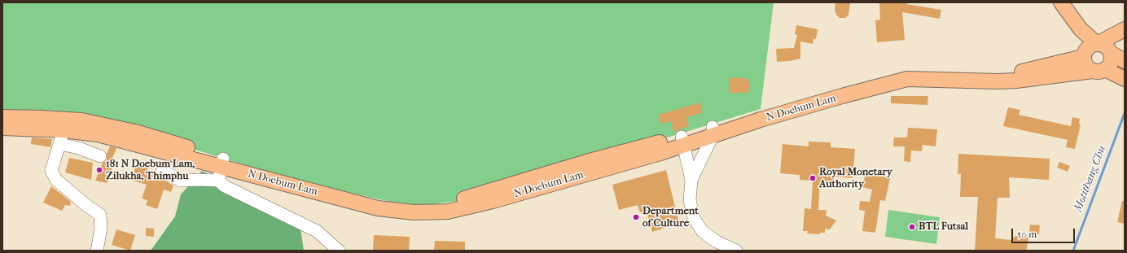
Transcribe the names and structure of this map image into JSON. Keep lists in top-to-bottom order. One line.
{"streets":{"main road":["N Doebum Lam"]},"water":["Motithang Chu"],"places":["181 N Doebum Lam, Zilukha, Thimphu","Royal Monetary Authority","Department of Culture","BTL Futsal"],"scale_bar":"50 m"}
